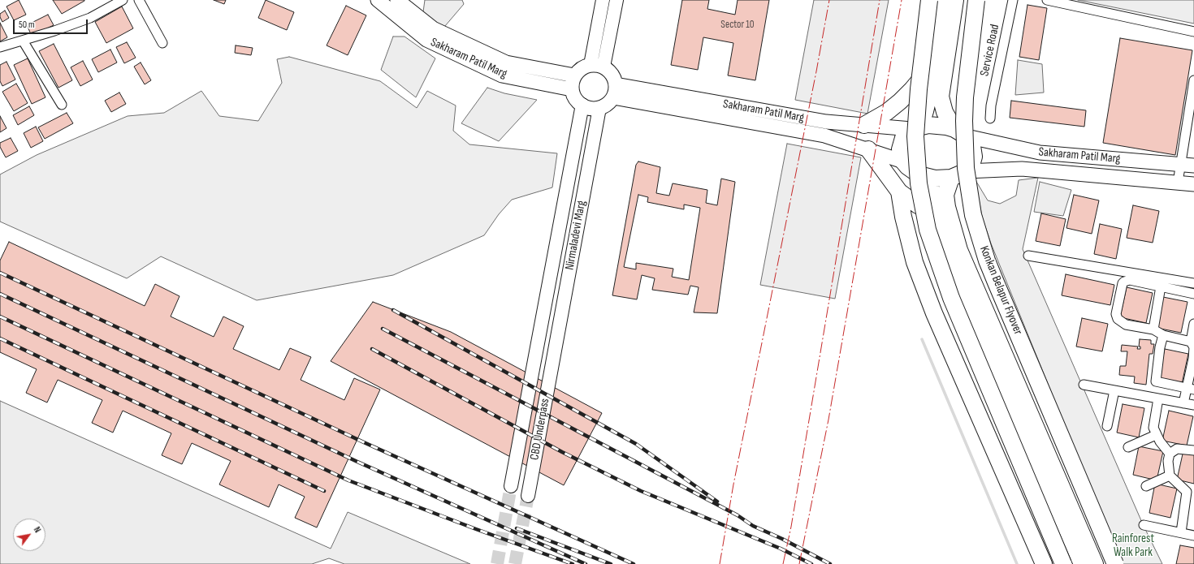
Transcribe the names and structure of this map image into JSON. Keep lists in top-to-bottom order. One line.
{"streets":{"highway":["Konkan Belapur Flyover"],"main road":["Sakharam Patil Marg","Nirmaladevi Marg","CBD Underpass"],"street":["Service Road"]},"crossings":[["Sakharam Patil Marg","Nirmaladevi Marg"],["Nirmaladevi Marg","CBD Underpass"]],"parks":["Rainforest Walk Park"],"house_numbers":["Sector 10"],"scale_bar":"50 m","north":"top right"}
